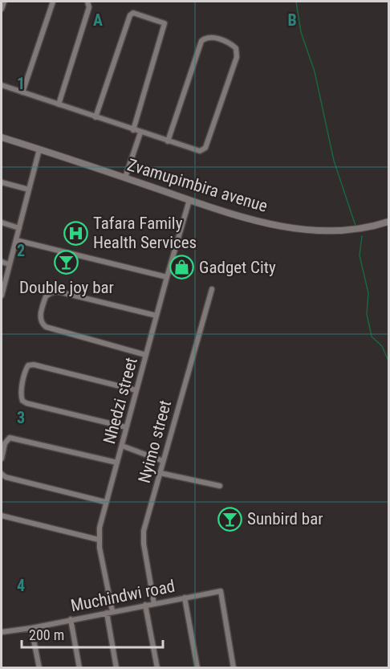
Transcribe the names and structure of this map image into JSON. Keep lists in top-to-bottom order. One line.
{"streets":{"street":["Zvamupimbira avenue","Nhedzi street","Nyimo street","Muchindwi road"]},"crossings":[["Zvamupimbira avenue","Nhedzi street"],["Nhedzi street","Muchindwi road"],["Nyimo street","Muchindwi road"]],"places":{"hospital":["Tafara Family Health Services"],"bar":["Double joy bar","Sunbird bar"],"shop":["Gadget City"]},"scale_bar":"200 m","grid":{"columns":["A","B"],"rows":["1","2","3","4"]}}
